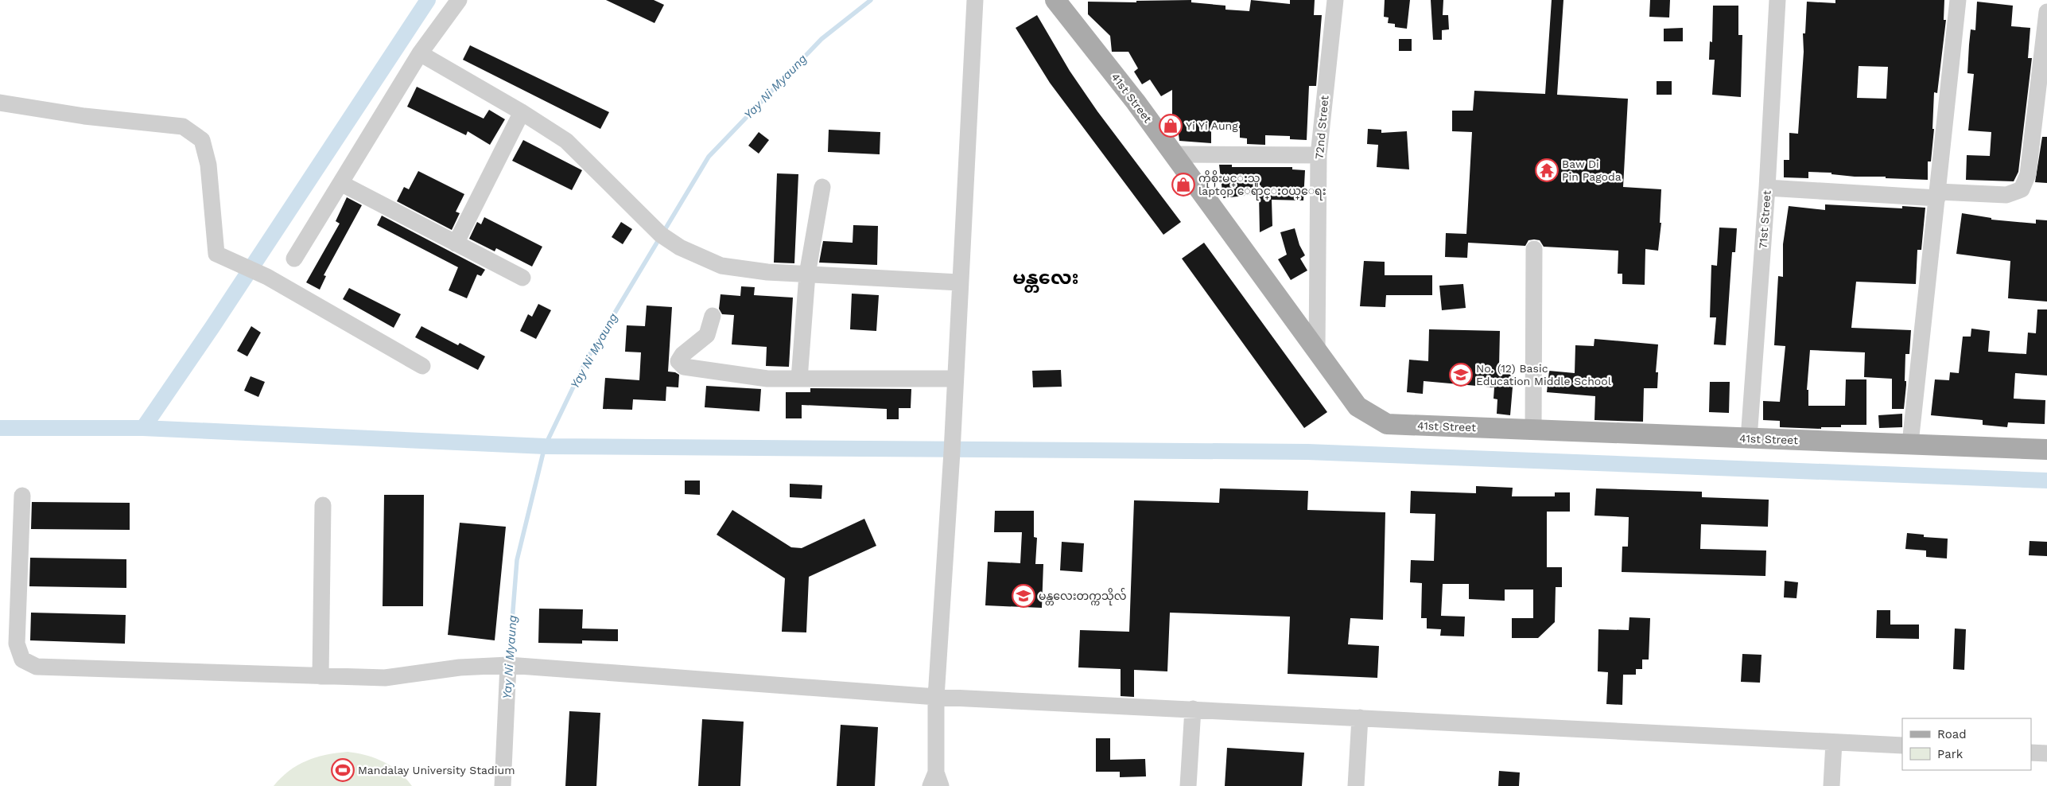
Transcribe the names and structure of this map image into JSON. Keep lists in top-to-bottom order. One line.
{"streets":{"main road":["41st Street"],"street":["72nd Street","71st Street"]},"crossings":[["41st Street","72nd Street"],["41st Street","71st Street"]],"districts":["မန္တလေး"],"water":["Yay Ni Myaung"],"places":{"shop":["Yi Yi Aung","ကိုစိုးမင္းသူ laptop ေရာင္းဝယ္ေရး"],"temple":["Baw Di Pin Pagoda"],"school or university":["No. (12) Basic Education Middle School","မန္တလေးတက္ကသိုလ်"],"sports":["Mandalay University Stadium"]},"legend":["Road","Park"]}
